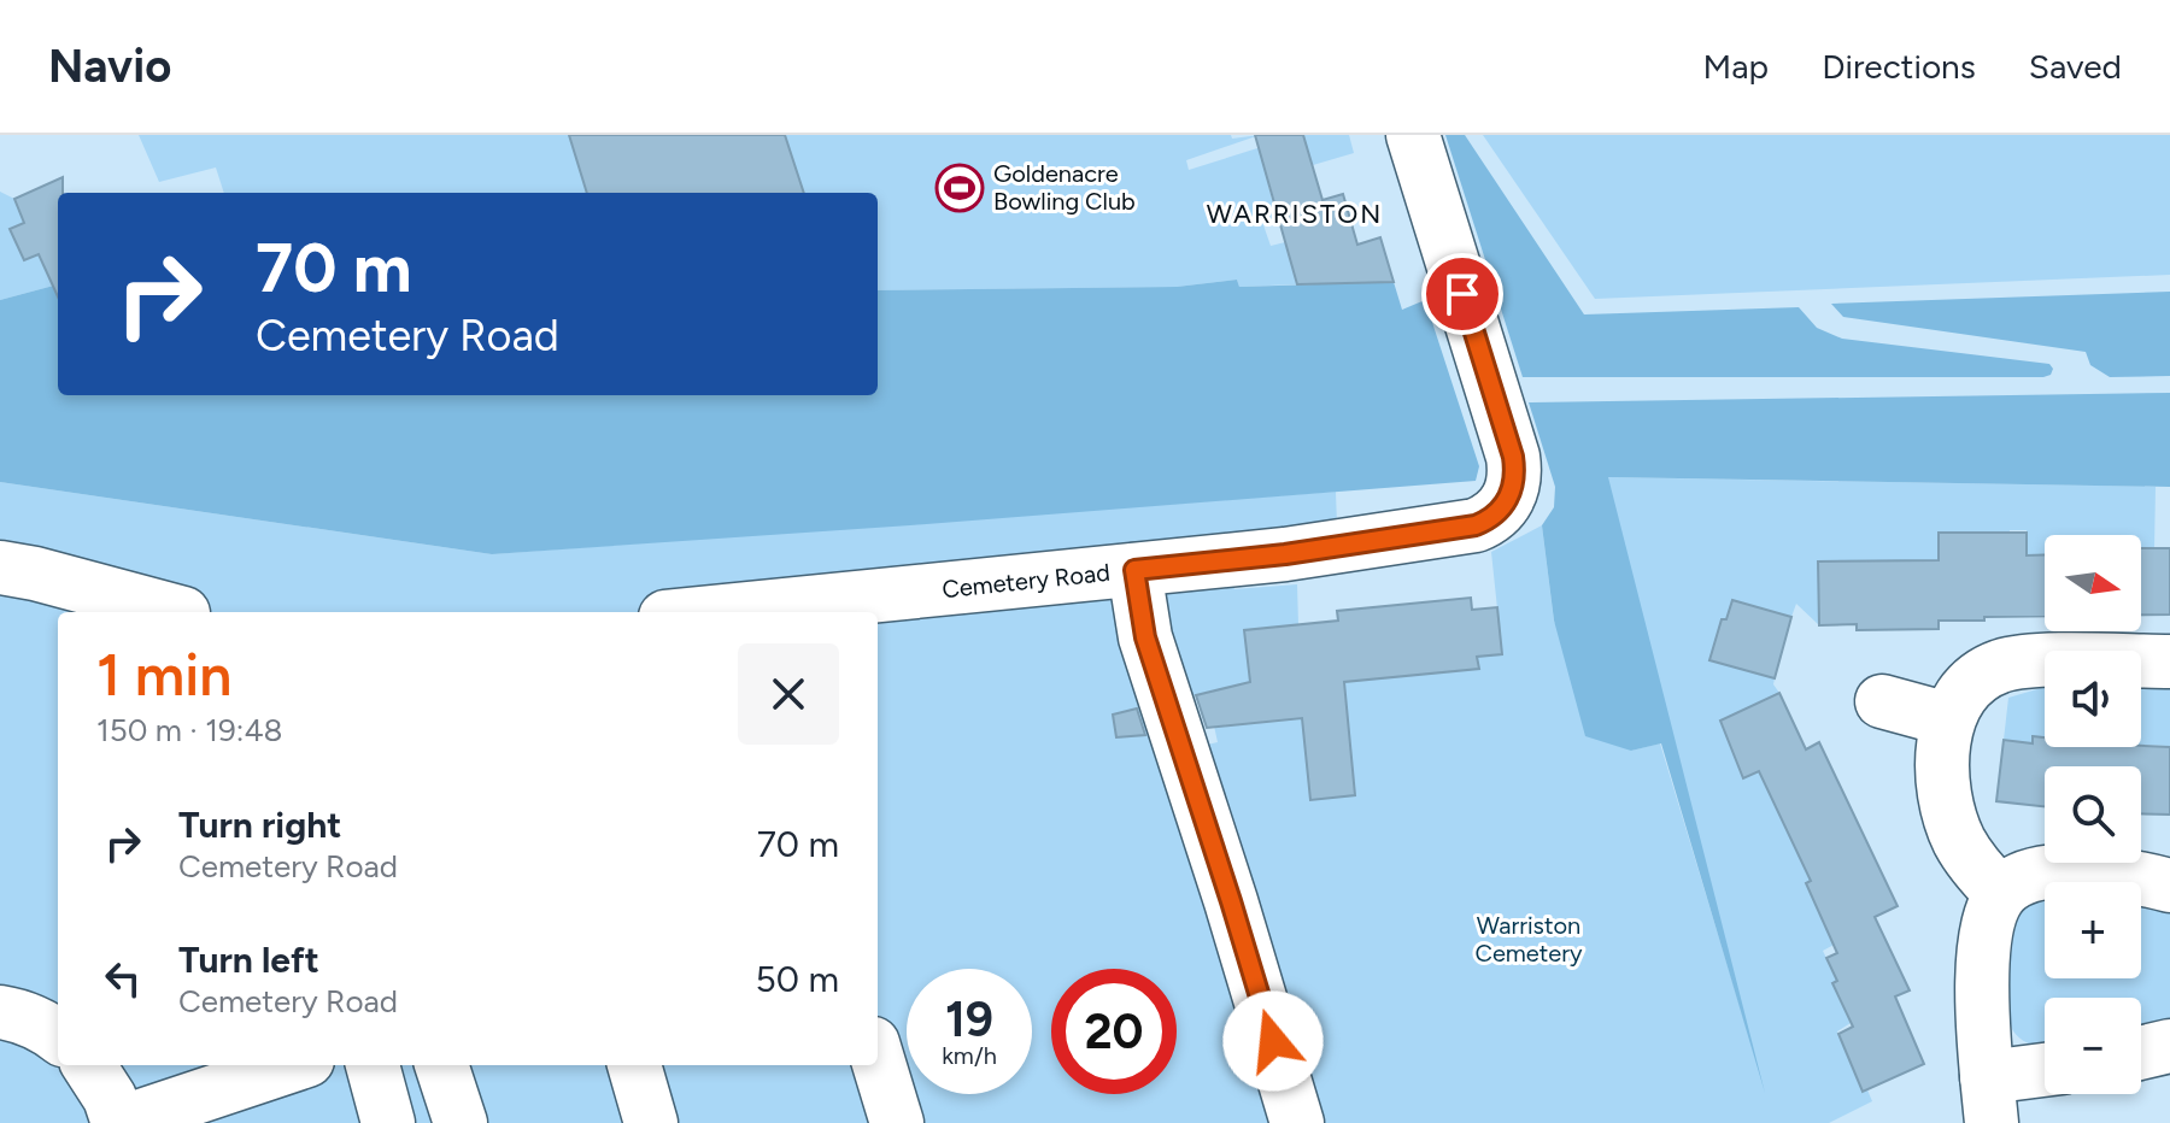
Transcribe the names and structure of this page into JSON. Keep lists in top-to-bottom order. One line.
{"streets":{"street":["Cemetery Road"]},"districts":["WARRISTON"],"parks":["Warriston Cemetery"],"places":{"sports":["Goldenacre Bowling Club"]},"north":"right","page":{"header":"Navio","nav":["Map","Directions","Saved"],"turn":["70 m","Cemetery Road"],"map_buttons":["+","−"],"heading":["1 min","150 m · 19:48"],"list":[{"name":"Turn right","note":"Cemetery Road","value":"70 m"},{"name":"Turn left","note":"Cemetery Road","value":"50 m"}],"speed":"19 km/h","limit":"20"}}
